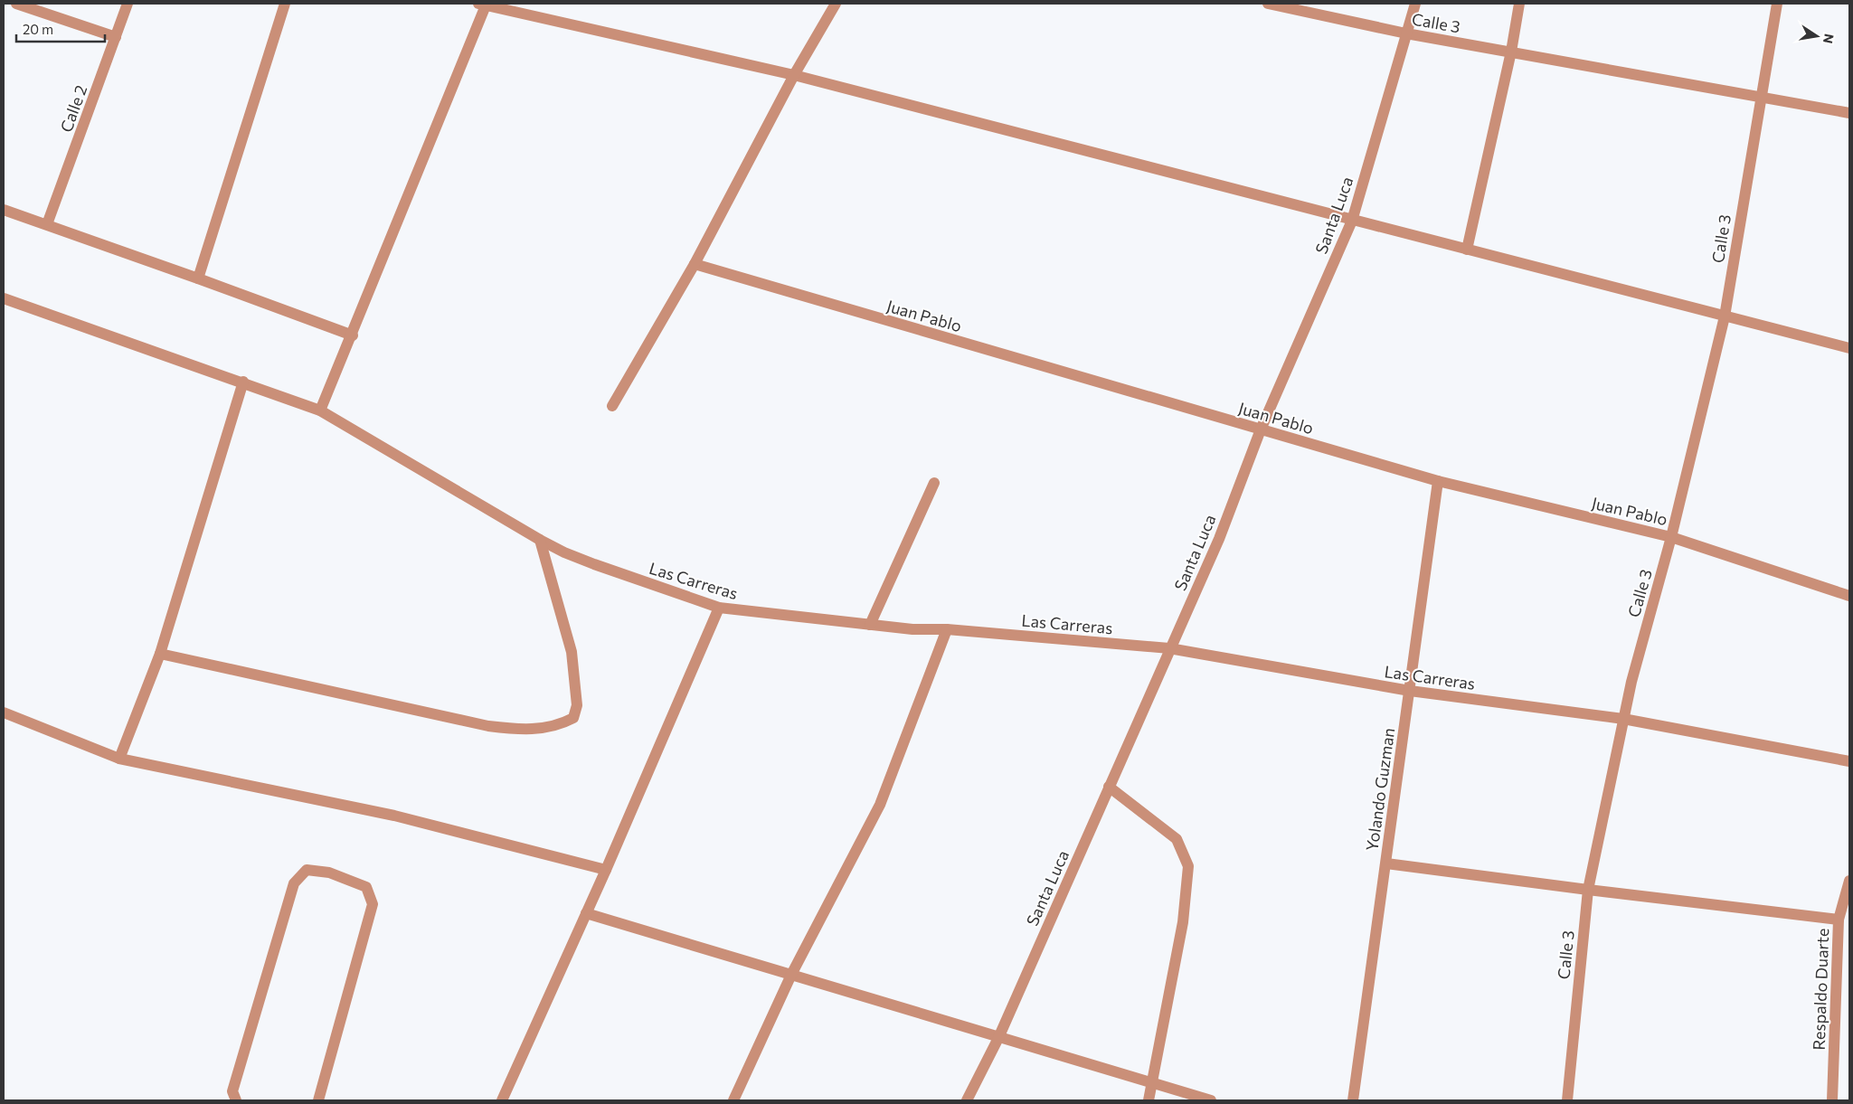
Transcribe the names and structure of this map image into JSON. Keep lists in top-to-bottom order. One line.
{"streets":{"street":["Calle 3","Calle 2","Santa Luca","Juan Pablo","Las Carreras","Yolando Guzman","Respaldo Duarte"]},"crossings":[["Calle 3","Santa Luca"],["Calle 3","Juan Pablo"],["Calle 3","Las Carreras"],["Santa Luca","Juan Pablo"],["Santa Luca","Las Carreras"],["Juan Pablo","Yolando Guzman"],["Las Carreras","Yolando Guzman"]],"scale_bar":"20 m","north":"right"}
